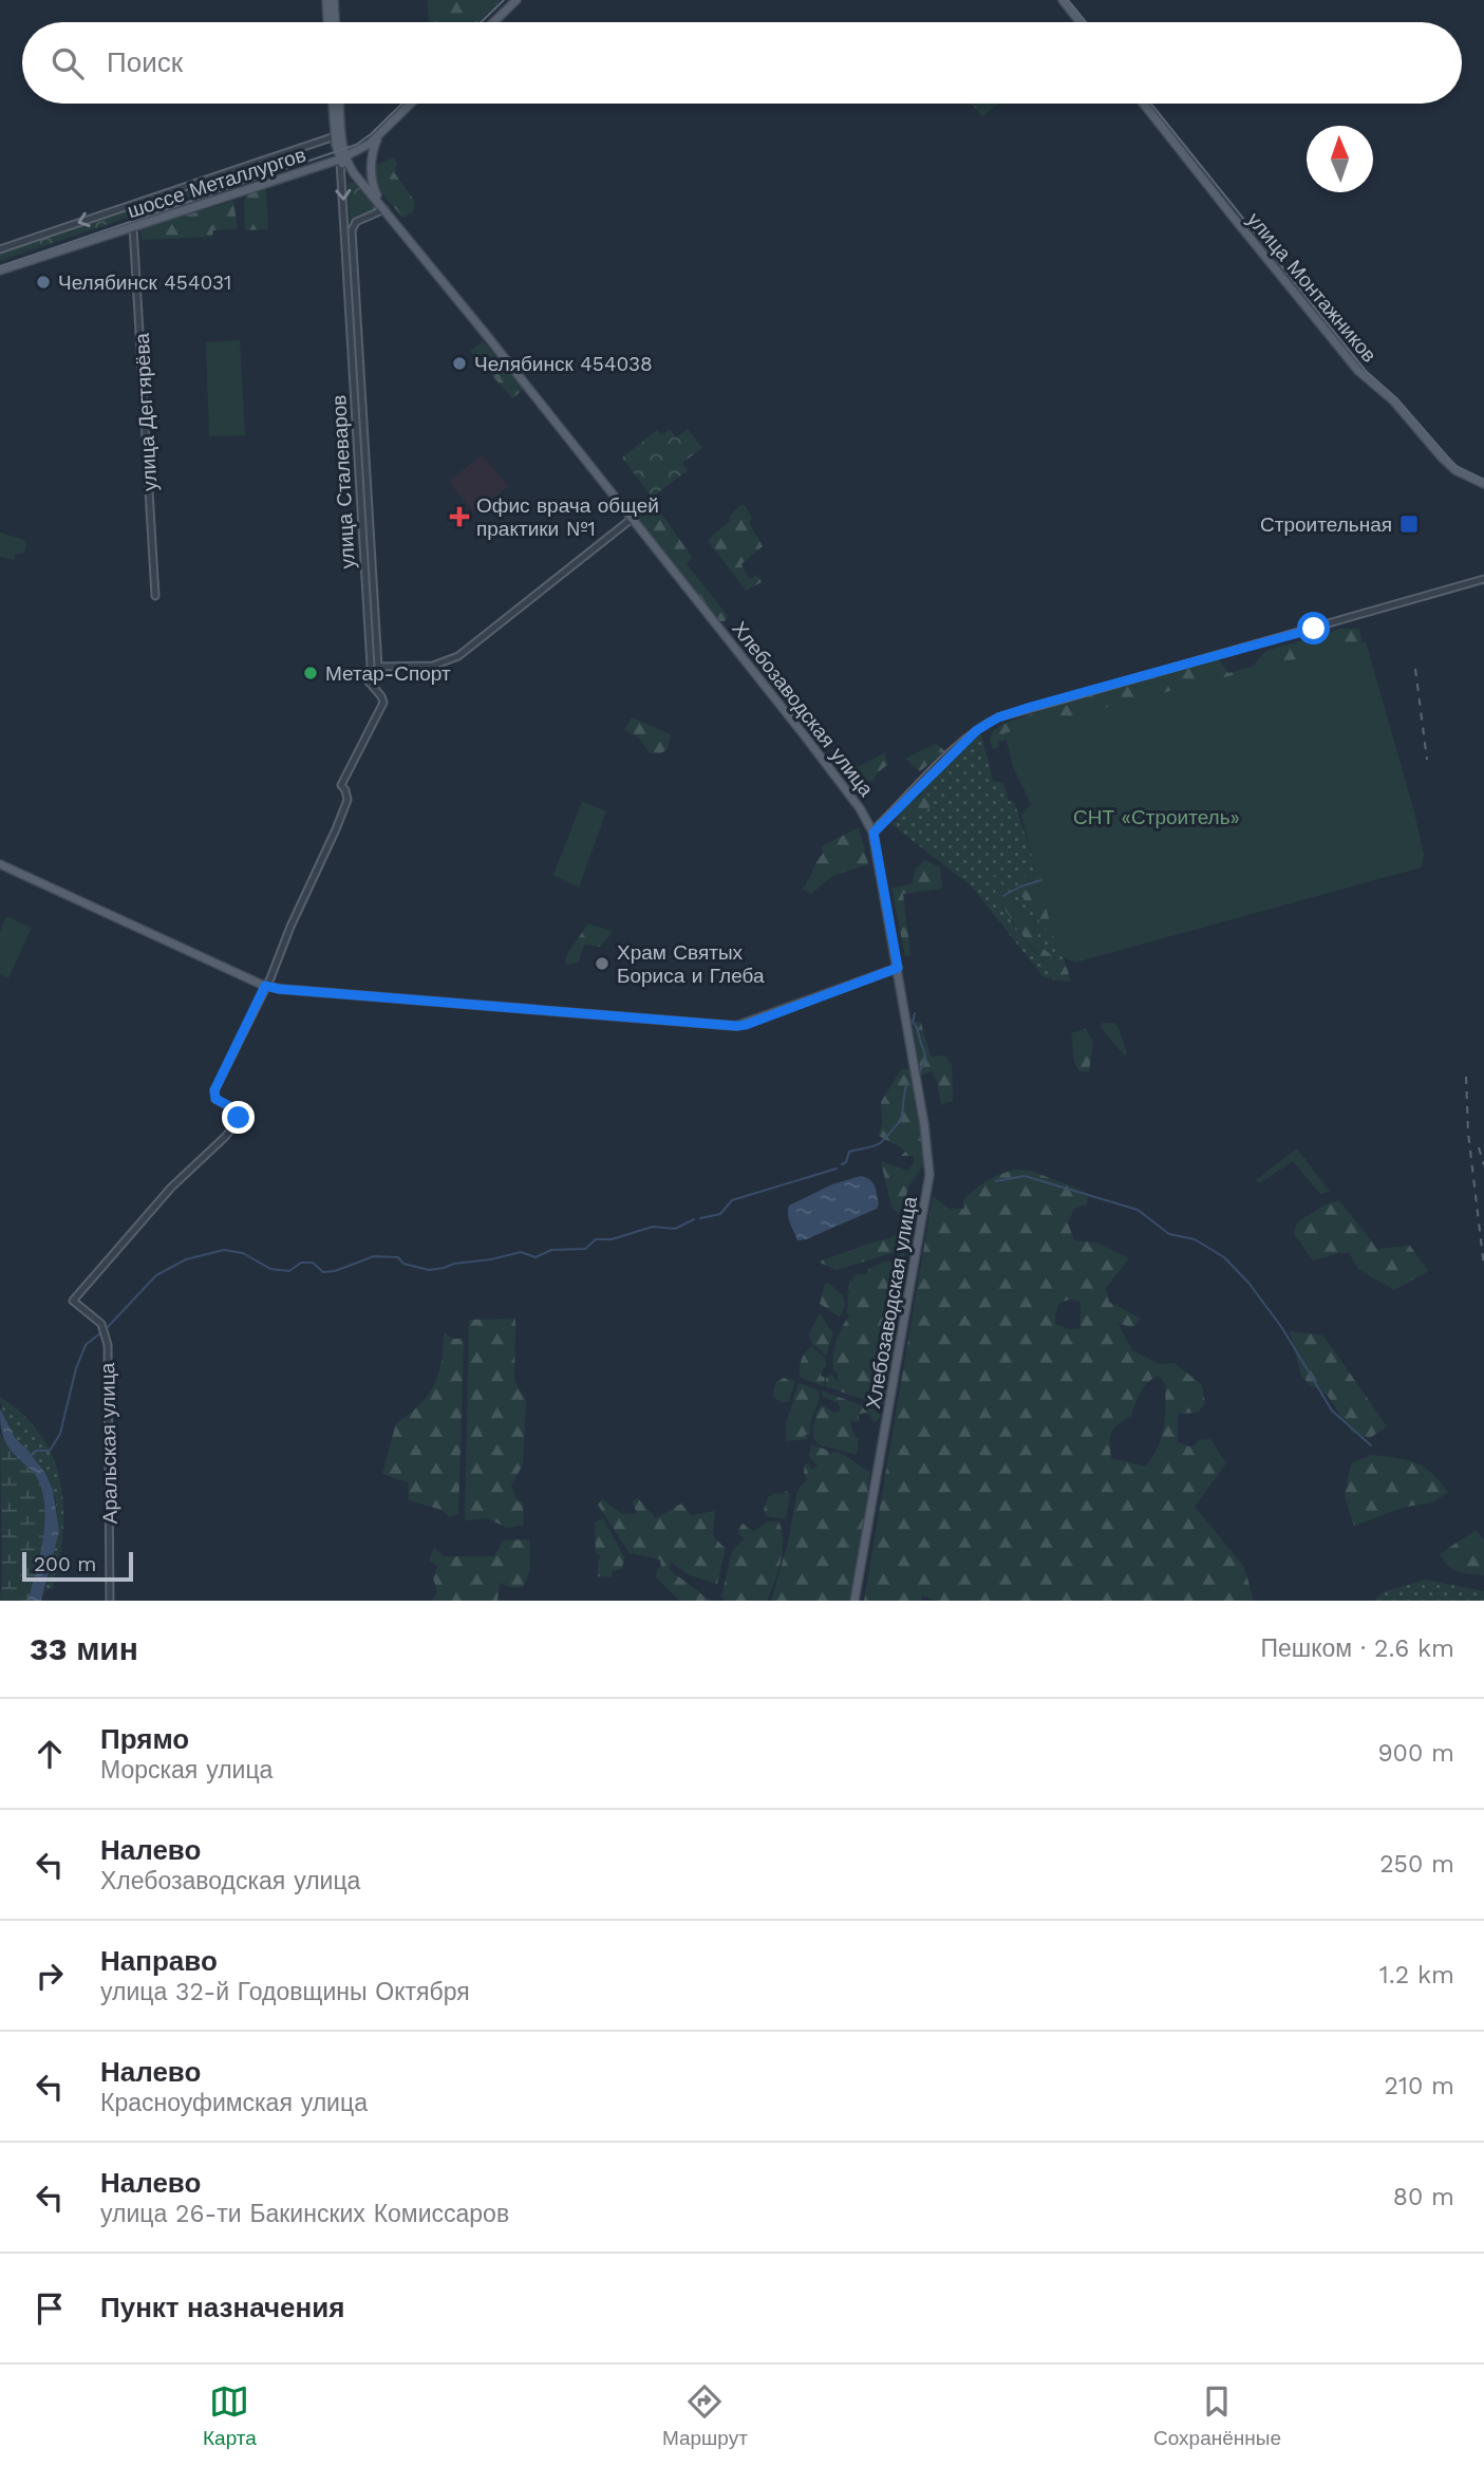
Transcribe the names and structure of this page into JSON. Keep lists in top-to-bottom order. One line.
{"streets":{"main road":["шоссе Металлургов","улица Монтажников","улица Сталеваров","Хлебозаводская улица"],"street":["улица Дегтярёва","Аральская улица"]},"crossings":[["шоссе Металлургов","улица Дегтярёва"],["шоссе Металлургов","улица Сталеваров"],["шоссе Металлургов","Хлебозаводская улица"],["улица Сталеваров","Хлебозаводская улица"],["улица Сталеваров","Аральская улица"]],"one_way":["шоссе Металлургов"],"parks":["СНТ «Строитель»"],"places":{"other":["Челябинск 454031","Челябинск 454038","Метар-Спорт","Храм Святых Бориса и Глеба"],"health":["Офис врача общей практики №1"],"transit":["Строительная"]},"scale_bar":"200 m","north":"top","page":{"search":"Поиск","scale":"200 m","heading":["33 мин","Пешком · 2.6 km"],"list":[["Прямо","Морская улица","900 m"],["Налево","Хлебозаводская улица","250 m"],["Направо","улица 32-й Годовщины Октября","1.2 km"],["Налево","Красноуфимская улица","210 m"],["Налево","улица 26-ти Бакинских Комиссаров","80 m"],"Пункт назначения"],"nav":["Карта","Маршрут","Сохранённые"]}}
